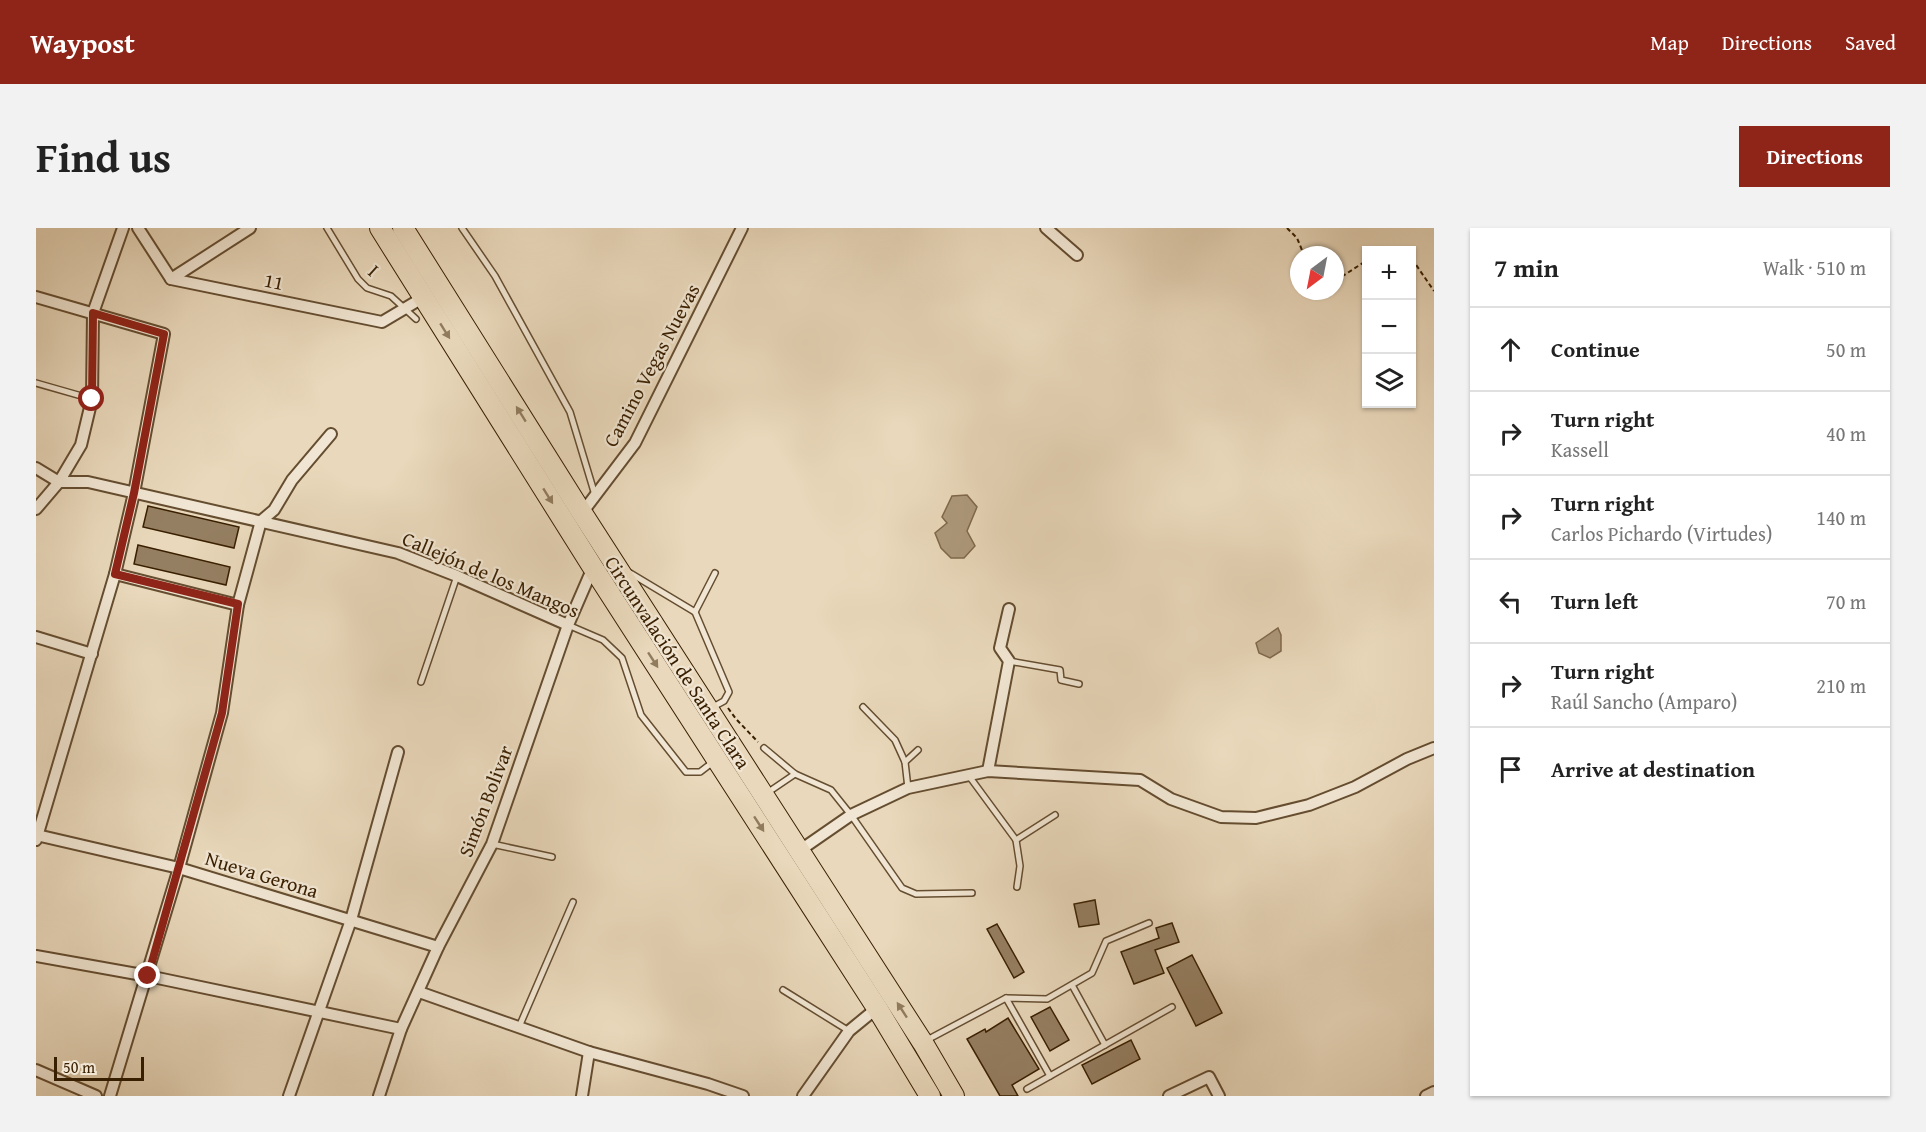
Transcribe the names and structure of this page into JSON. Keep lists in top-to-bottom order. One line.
{"streets":{"highway":["Circunvalación de Santa Clara"],"street":["11","Camino Vegas Nuevas","Callejón de los Mangos","Simón Bolivar","Nueva Gerona"],"lane":["I"]},"crossings":[["I","11"],["11","Circunvalación de Santa Clara"],["Camino Vegas Nuevas","Circunvalación de Santa Clara"],["Callejón de los Mangos","Circunvalación de Santa Clara"],["Callejón de los Mangos","Simón Bolivar"],["Circunvalación de Santa Clara","Simón Bolivar"],["Simón Bolivar","Nueva Gerona"]],"scale_bar":"50 m","north":"bottom left","page":{"header":"Waypost","nav":["Map","Directions","Saved"],"title":"Find us","buttons":"Directions","heading":["7 min","Walk · 510 m"],"map_buttons":["+","−"],"list":[["Continue","50 m"],["Turn right","Kassell","40 m"],["Turn right","Carlos Pichardo (Virtudes)","140 m"],["Turn left","70 m"],["Turn right","Raúl Sancho (Amparo)","210 m"],"Arrive at destination"],"scale":"50 m"}}
